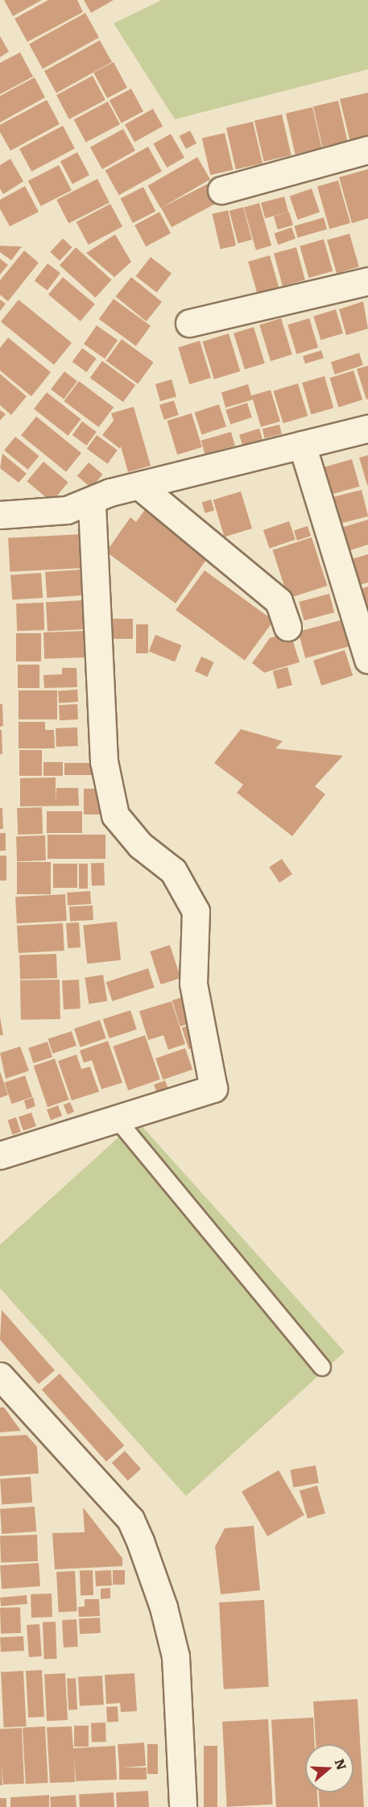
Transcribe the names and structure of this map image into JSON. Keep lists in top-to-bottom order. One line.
{"north":"right"}
